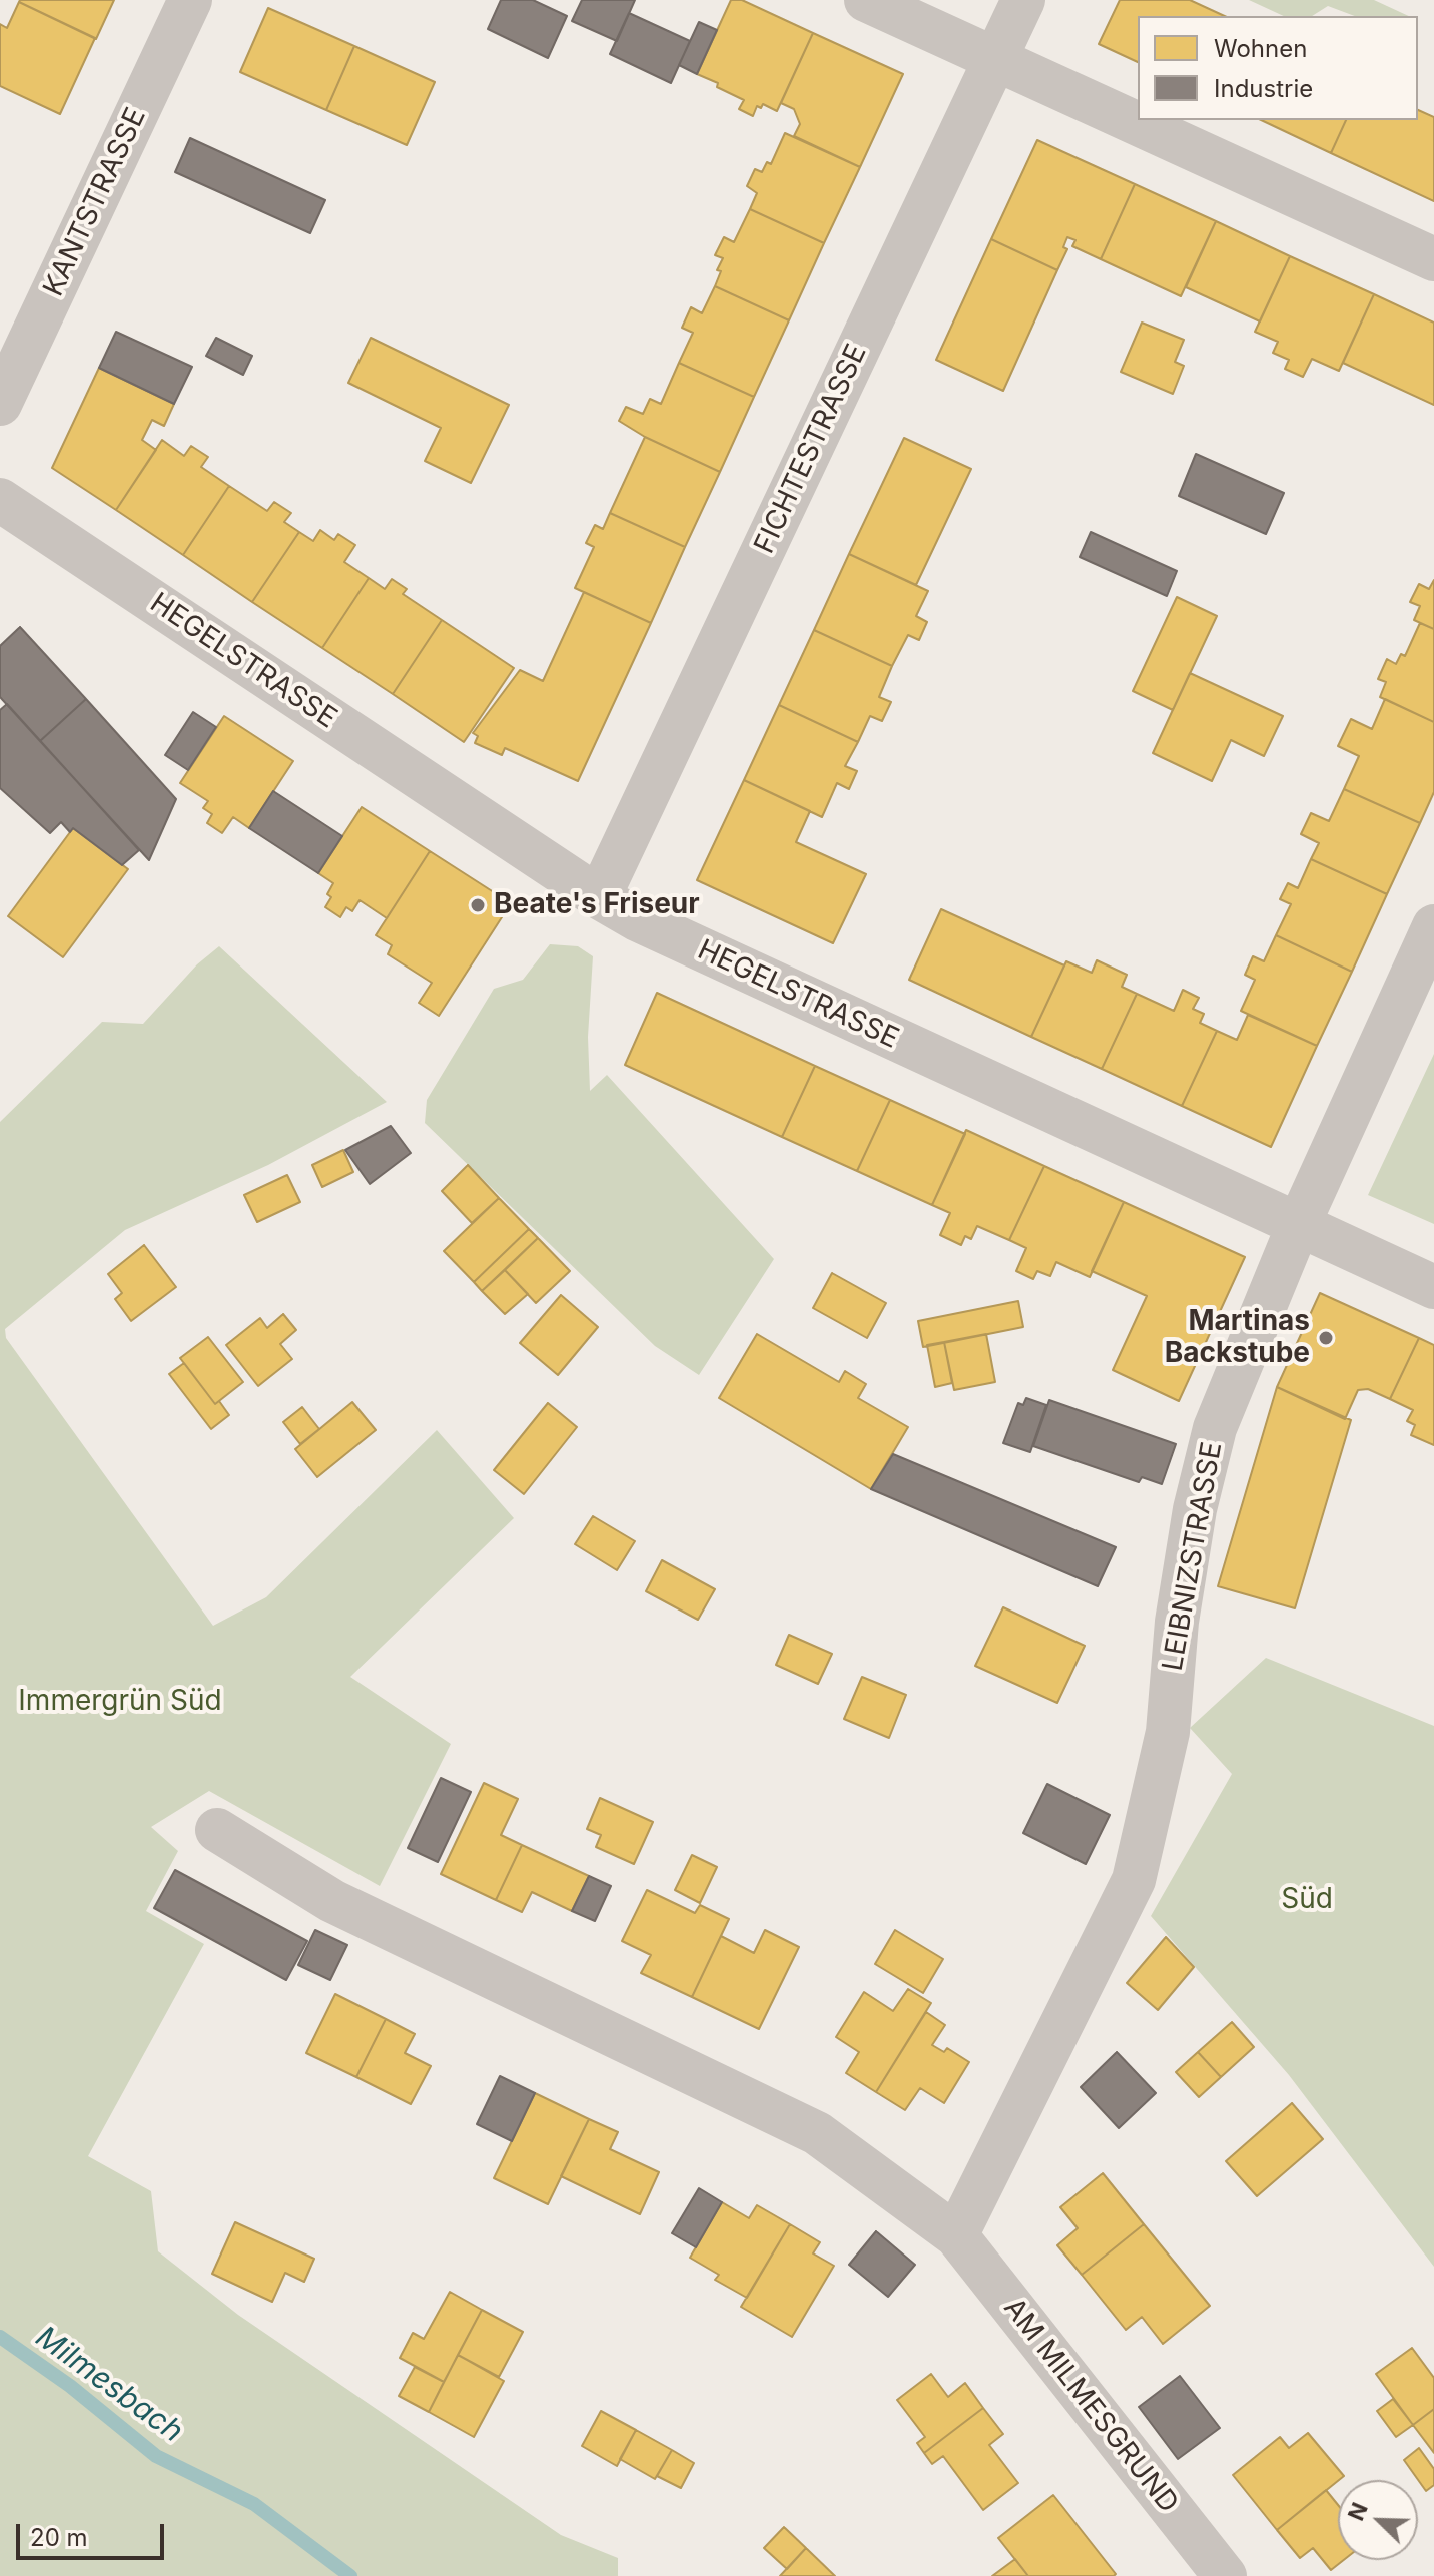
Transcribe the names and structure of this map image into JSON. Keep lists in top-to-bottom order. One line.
{"streets":{"street":["KANTSTRASSE","FICHTESTRASSE","HEGELSTRASSE","LEIBNIZSTRASSE","AM MILMESGRUND"]},"crossings":[["FICHTESTRASSE","HEGELSTRASSE"],["HEGELSTRASSE","LEIBNIZSTRASSE"],["LEIBNIZSTRASSE","AM MILMESGRUND"]],"water":["Milmesbach"],"parks":["Immergrün Süd","Süd"],"places":["Beate's Friseur","Martinas Backstube"],"legend":["Wohnen","Industrie"],"scale_bar":"20 m","north":"top left"}
